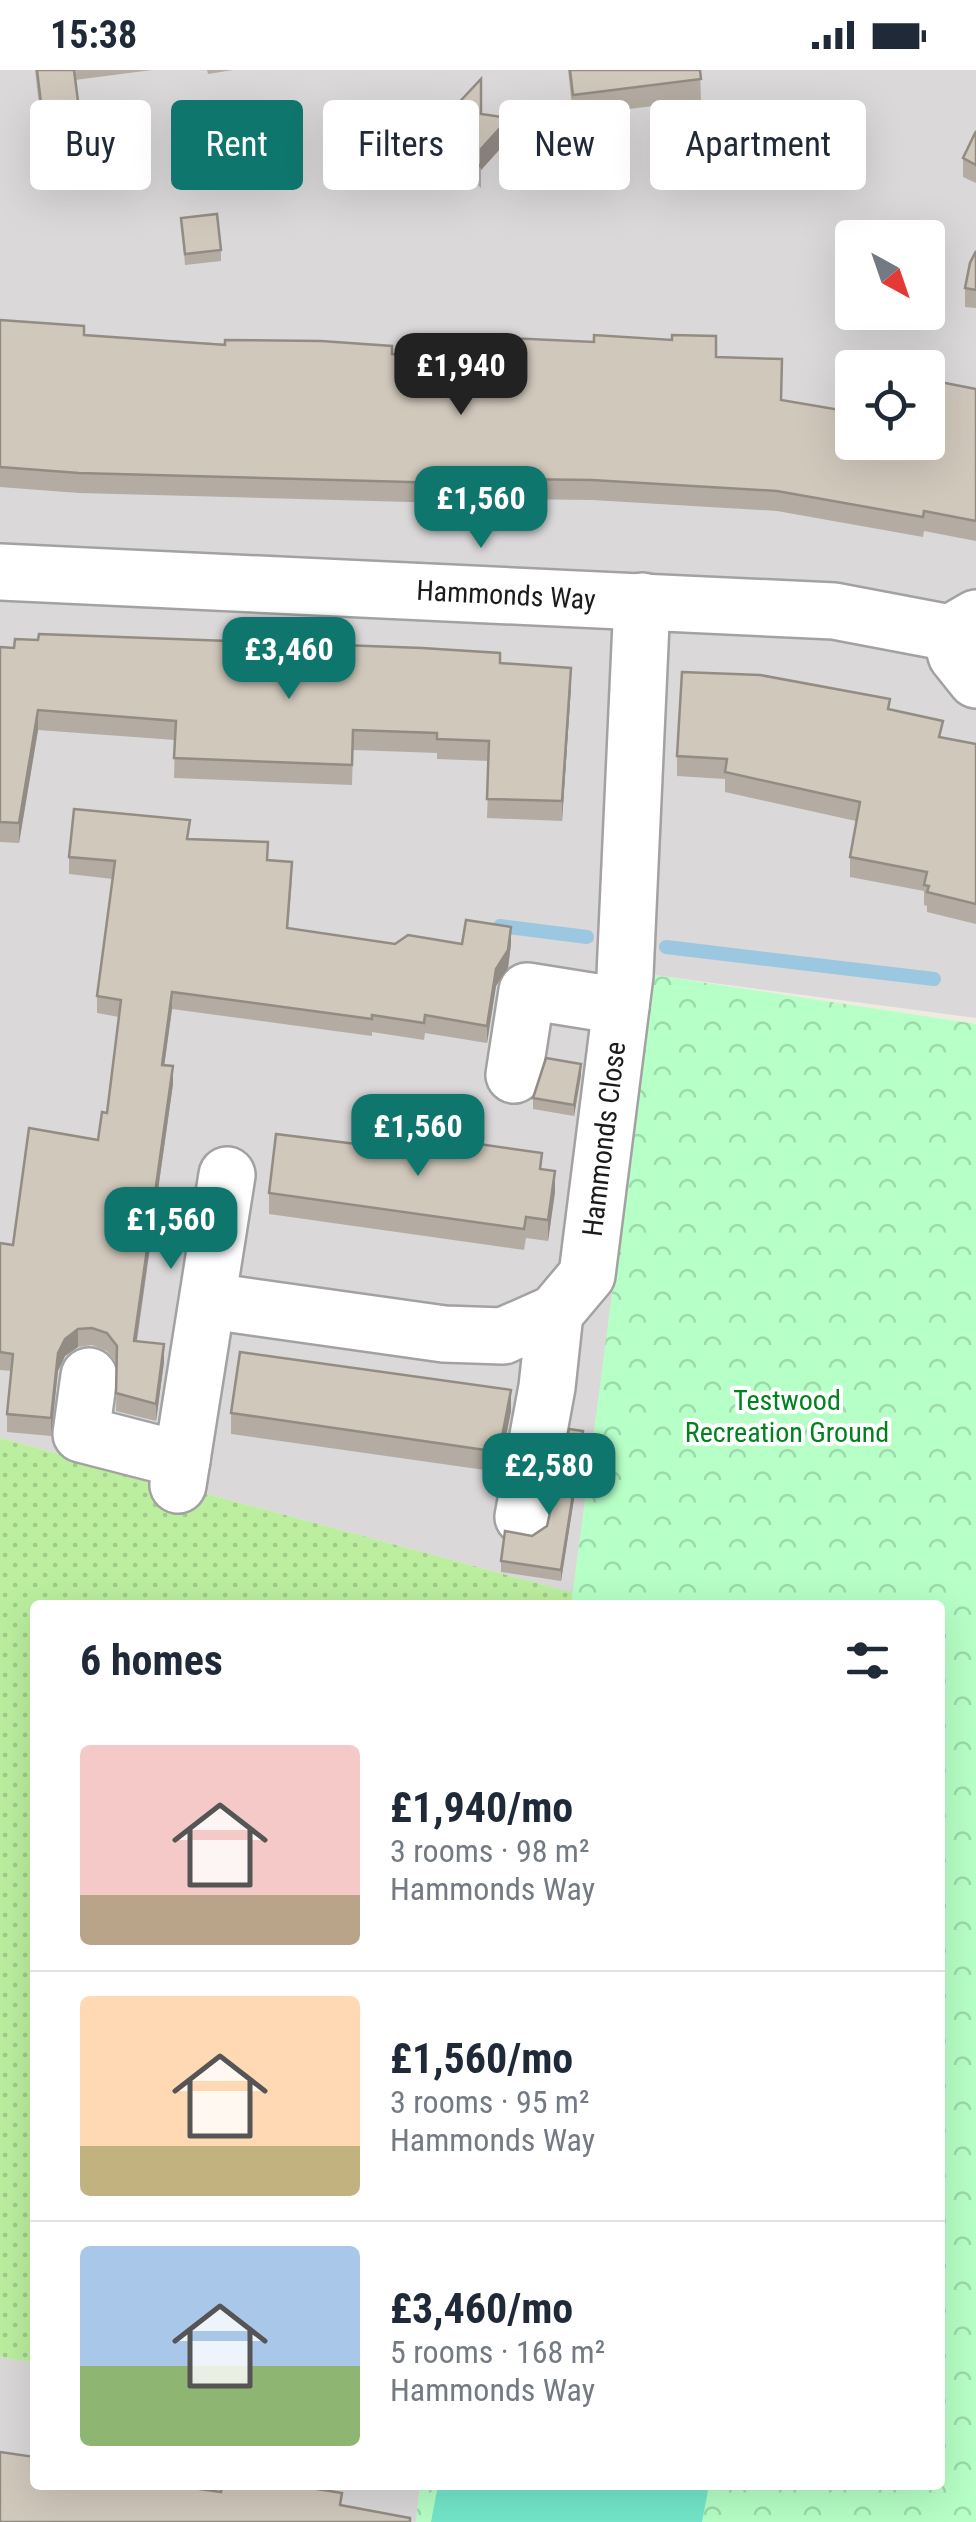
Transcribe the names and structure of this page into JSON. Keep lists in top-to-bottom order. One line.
{"streets":{"street":["Hammonds Way","Hammonds Close"]},"crossings":[["Hammonds Way","Hammonds Close"]],"parks":["Testwood Recreation Ground"],"north":"bottom right","page":{"status":"15:38","chip":["Buy","Rent","Filters","New","Apartment"],"price":["£1,940","£1,560","£3,460","£1,560","£1,560","£2,580"],"heading":"6 homes","list":[{"name":"£1,940/mo","note":"3 rooms · 98 m² · Hammonds Way"},{"name":"£1,560/mo","note":"3 rooms · 95 m² · Hammonds Way"},{"name":"£3,460/mo","note":"5 rooms · 168 m² · Hammonds Way"}]}}
